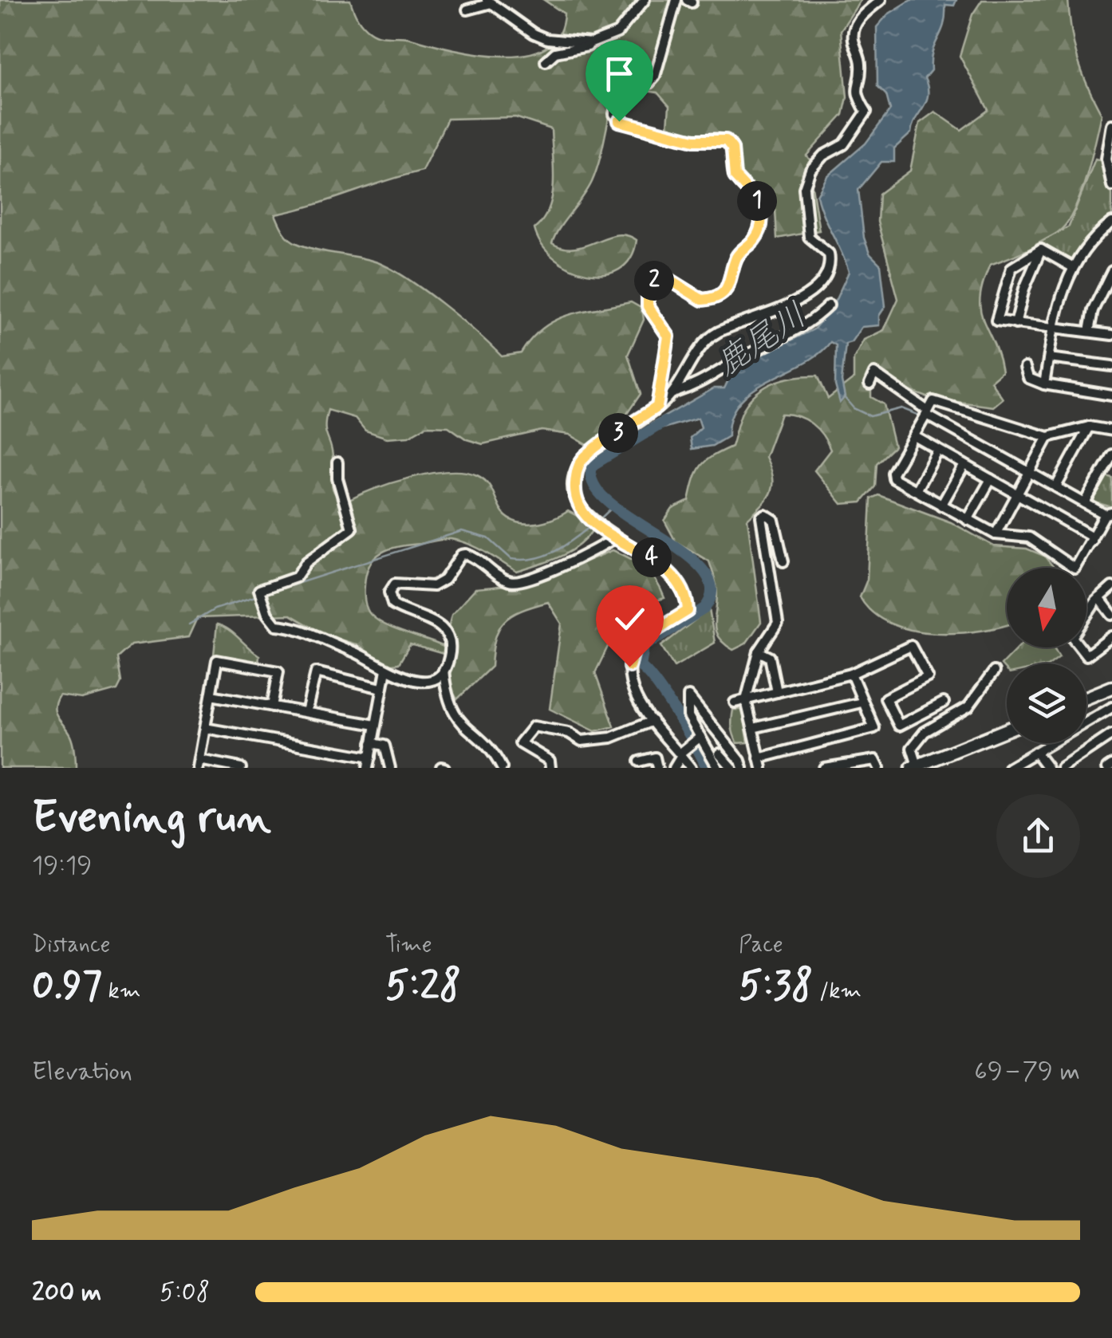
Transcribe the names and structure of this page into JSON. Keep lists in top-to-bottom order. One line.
{"water":["鹿尾川"],"north":"bottom","page":{"pins":["1","2","3","4"],"heading":["Evening run","19:19"],"stats":[["Distance","0.97 km"],["Time","5:28"],["Pace","5:38 /km"]],"chart":["Elevation","69–79 m"],"list":[{"name":"200 m","note":"5:08"}]}}
